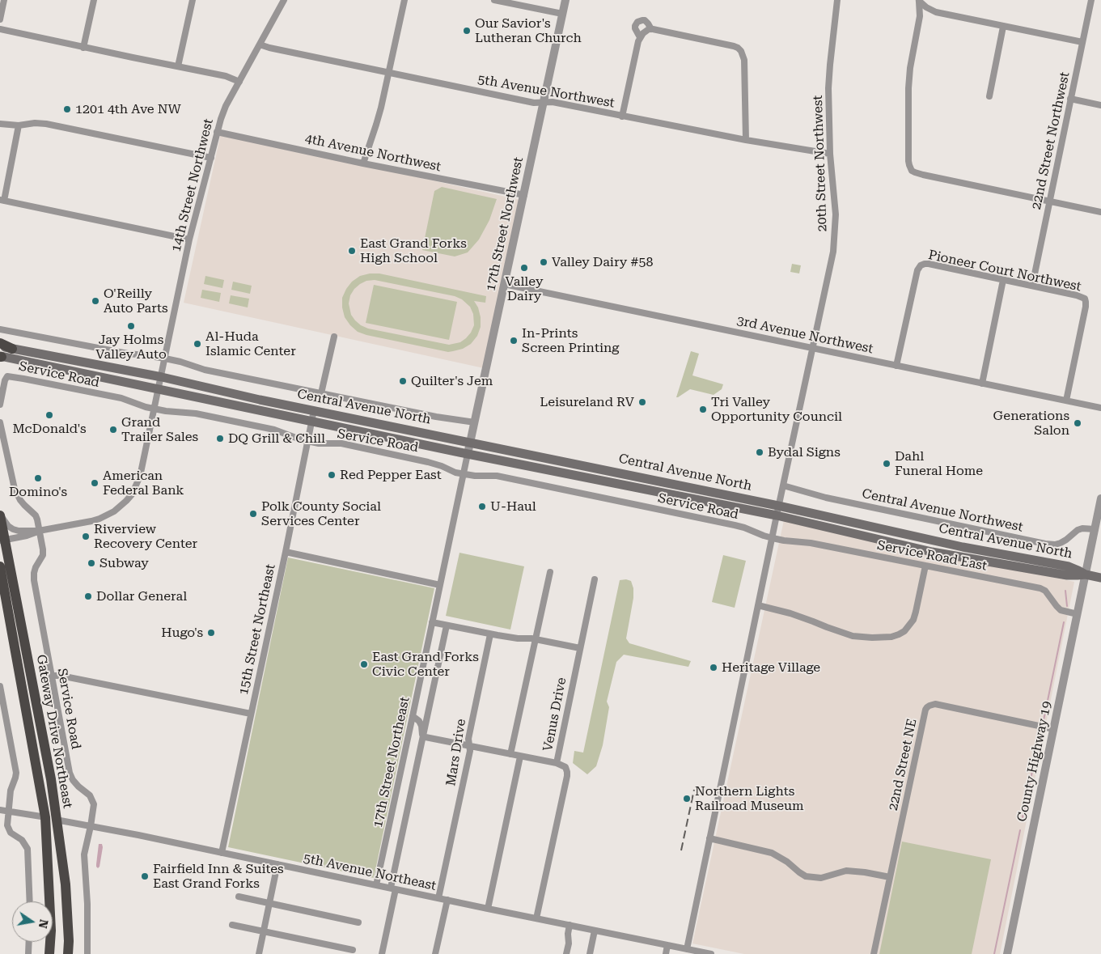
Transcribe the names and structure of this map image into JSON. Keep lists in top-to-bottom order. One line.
{"streets":{"highway":["Gateway Drive Northeast"],"main road":["Central Avenue North"],"street":["5th Avenue Northwest","22nd Street Northwest","4th Avenue Northwest","20th Street Northwest","14th Street Northwest","17th Street Northwest","Pioneer Court Northwest","3rd Avenue Northwest","Service Road","Central Avenue Northwest","Service Road East","15th Street Northeast","Venus Drive","Mars Drive","County Highway 19","17th Street Northeast","22nd Street NE","5th Avenue Northeast"]},"crossings":[["5th Avenue Northwest","20th Street Northwest"],["5th Avenue Northwest","14th Street Northwest"],["5th Avenue Northwest","17th Street Northwest"],["22nd Street Northwest","Pioneer Court Northwest"],["4th Avenue Northwest","14th Street Northwest"],["4th Avenue Northwest","17th Street Northwest"],["20th Street Northwest","3rd Avenue Northwest"],["20th Street Northwest","Service Road"],["20th Street Northwest","Central Avenue North"],["20th Street Northwest","Central Avenue Northwest"],["20th Street Northwest","Service Road East"],["20th Street Northwest","5th Avenue Northeast"],["14th Street Northwest","Service Road"],["14th Street Northwest","Central Avenue North"],["17th Street Northwest","3rd Avenue Northwest"],["17th Street Northwest","Central Avenue North"],["17th Street Northwest","17th Street Northeast"],["Pioneer Court Northwest","3rd Avenue Northwest"],["Service Road","Service Road East"],["Service Road","15th Street Northeast"],["Service Road","17th Street Northeast"],["Service Road","5th Avenue Northeast"],["Central Avenue North","15th Street Northeast"],["Central Avenue North","County Highway 19"],["Central Avenue North","17th Street Northeast"],["Central Avenue Northwest","County Highway 19"],["Service Road East","County Highway 19"],["15th Street Northeast","5th Avenue Northeast"],["Venus Drive","5th Avenue Northeast"],["Gateway Drive Northeast","5th Avenue Northeast"],["Mars Drive","5th Avenue Northeast"],["County Highway 19","22nd Street NE"],["17th Street Northeast","5th Avenue Northeast"]],"places":["Our Savior's Lutheran Church","1201 4th Ave NW","East Grand Forks High School","Valley Dairy #58","Valley Dairy","O'Reilly Auto Parts","Jay Holms Valley Auto","In-Prints Screen Printing","Al-Huda Islamic Center","Quilter's Jem","Leisureland RV","Tri Valley Opportunity Council","McDonald's","Generations Salon","Grand Trailer Sales","DQ Grill & Chill","Bydal Signs","Dahl Funeral Home","Red Pepper East","Domino's","American Federal Bank","U-Haul","Polk County Social Services Center","Riverview Recovery Center","Subway","Dollar General","Hugo's","East Grand Forks Civic Center","Heritage Village","Northern Lights Railroad Museum","Fairfield Inn & Suites East Grand Forks"],"north":"right"}
